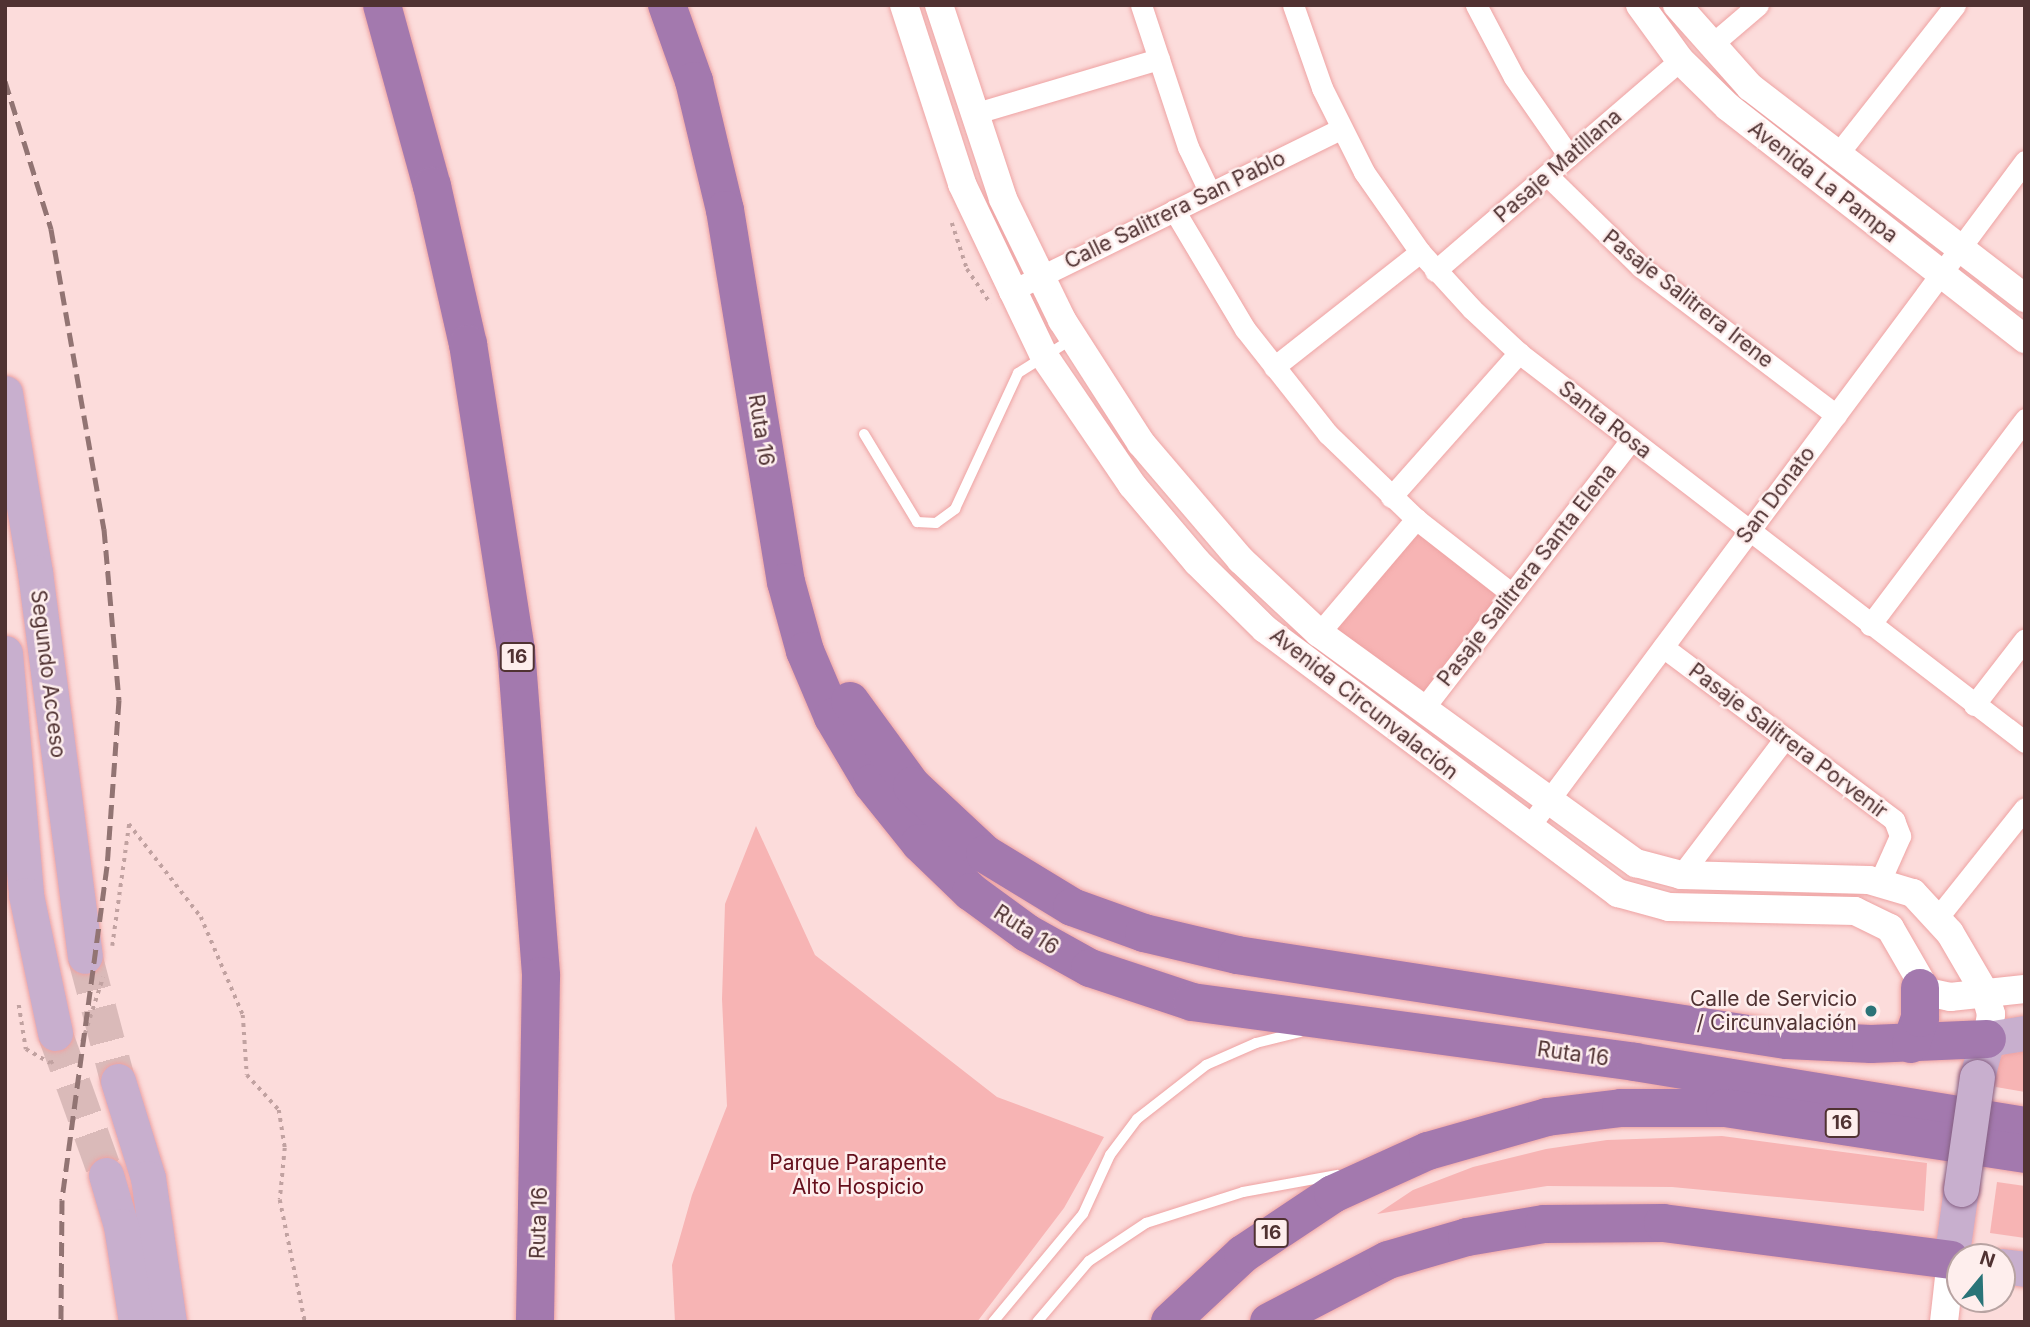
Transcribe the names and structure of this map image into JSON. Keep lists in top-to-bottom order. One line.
{"streets":{"highway":["Ruta 16","16"],"main road":["Segundo Acceso"],"street":["Pasaje Matillana","Avenida La Pampa","Calle Salitrera San Pablo","Pasaje Salitrera Irene","Santa Rosa","San Donato","Pasaje Salitrera Santa Elena","Avenida Circunvalación","Pasaje Salitrera Porvenir"]},"crossings":[["Pasaje Matillana","Avenida La Pampa"],["Pasaje Matillana","Pasaje Salitrera Irene"],["Pasaje Matillana","Santa Rosa"],["Avenida La Pampa","San Donato"],["Calle Salitrera San Pablo","Santa Rosa"],["Calle Salitrera San Pablo","Avenida Circunvalación"],["Pasaje Salitrera Irene","San Donato"],["Santa Rosa","San Donato"],["Santa Rosa","Pasaje Salitrera Santa Elena"],["San Donato","Avenida Circunvalación"],["San Donato","Pasaje Salitrera Porvenir"],["Pasaje Salitrera Santa Elena","Avenida Circunvalación"],["Avenida Circunvalación","Pasaje Salitrera Porvenir"]],"parks":["Parque Parapente Alto Hospicio"],"places":["Calle de Servicio / Circunvalación"],"north":"top"}
